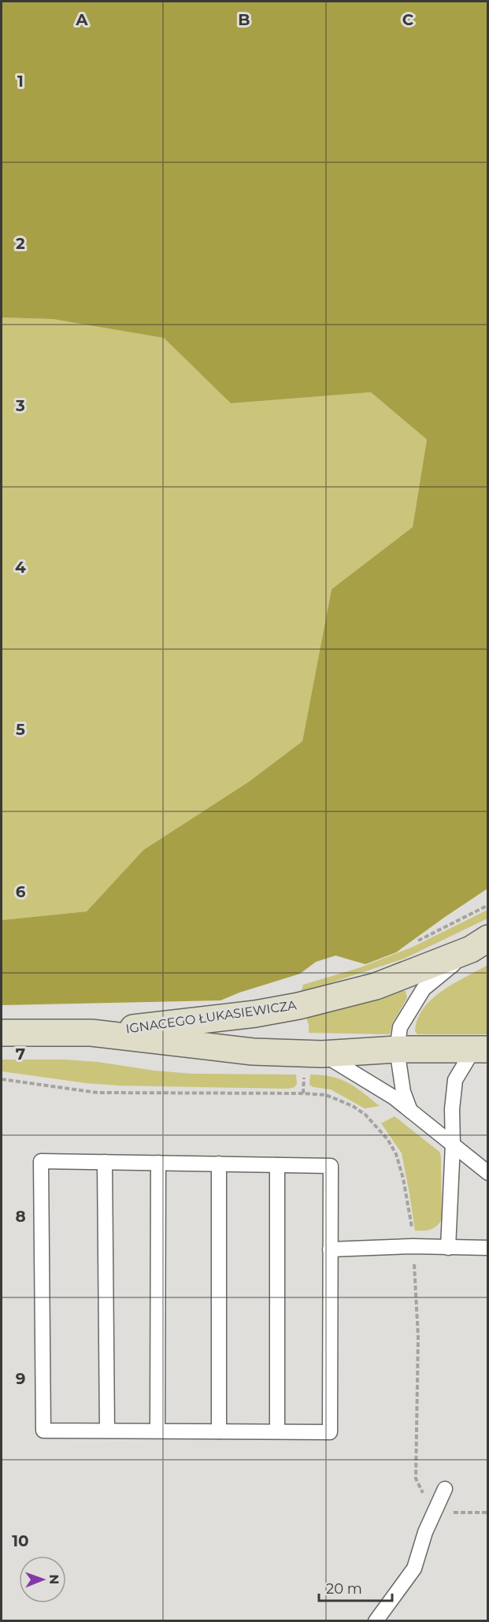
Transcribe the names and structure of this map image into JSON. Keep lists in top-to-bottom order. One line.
{"streets":{"main road":["IGNACEGO ŁUKASIEWICZA"]},"scale_bar":"20 m","north":"right","grid":{"columns":["A","B","C"],"rows":["1","2","3","4","5","6","7","8","9","10"]}}
